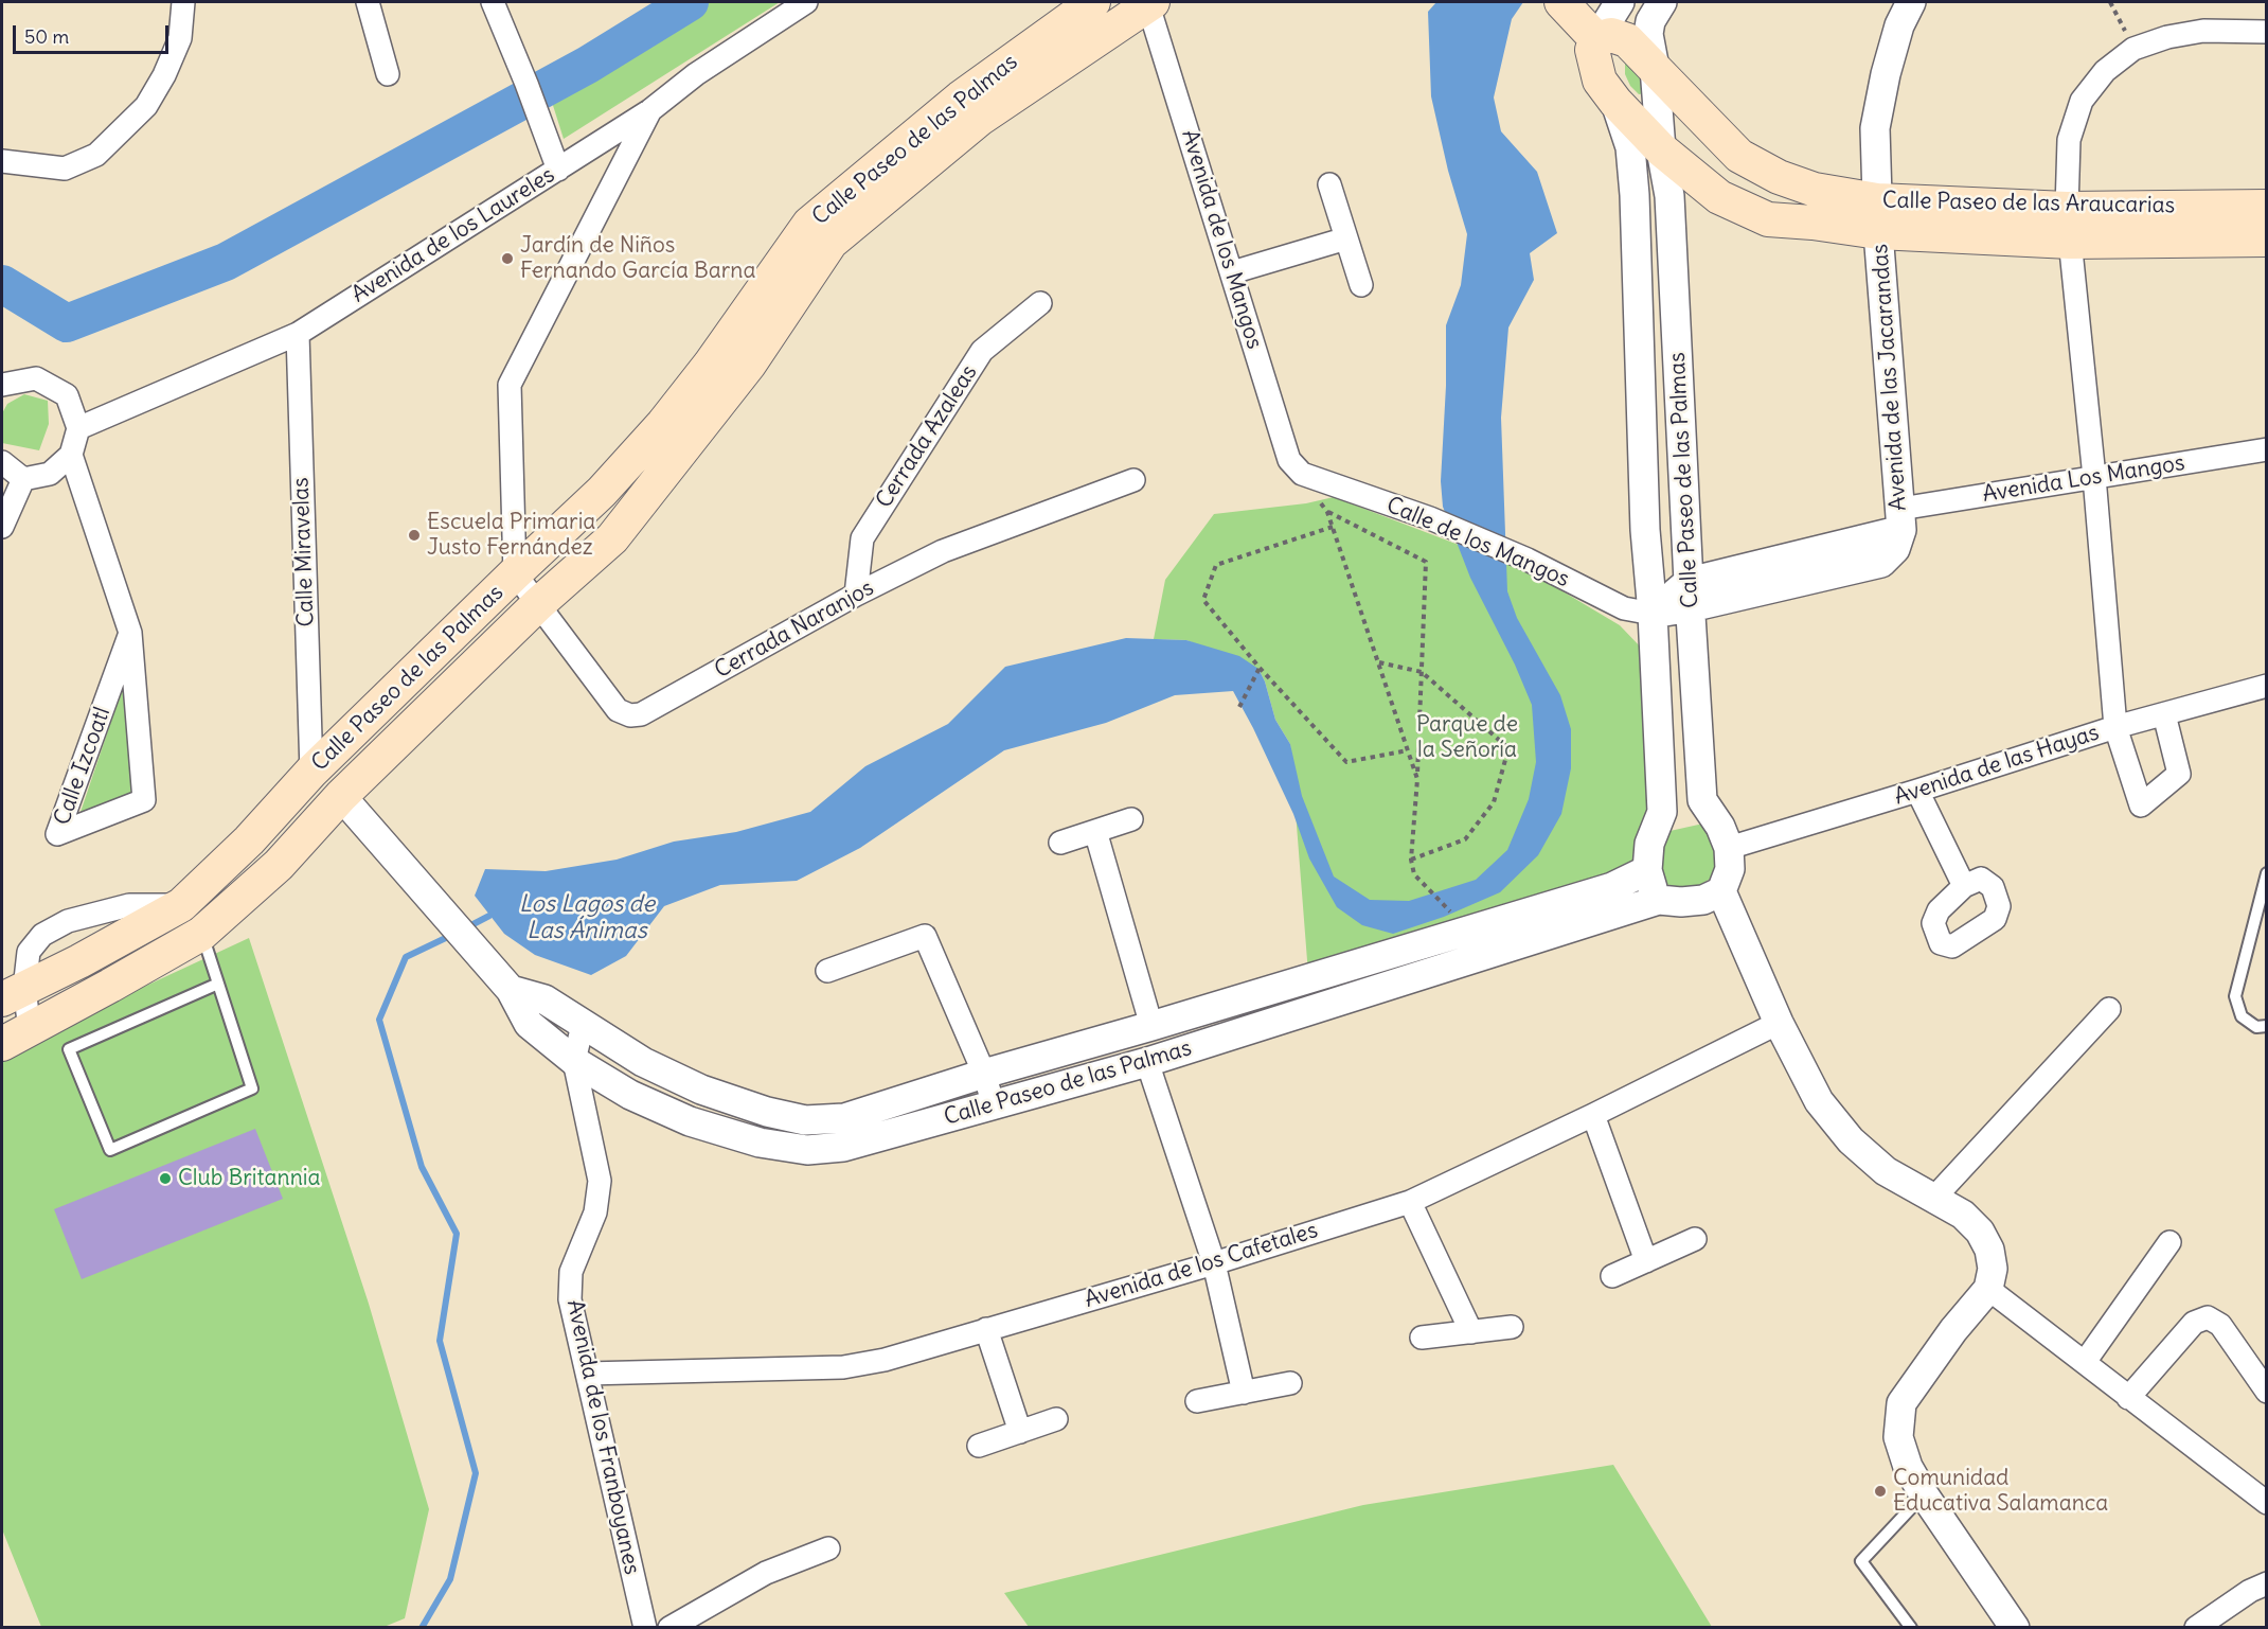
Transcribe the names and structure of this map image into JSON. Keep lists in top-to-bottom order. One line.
{"streets":{"main road":["Calle Paseo de las Palmas","Calle Paseo de las Araucarias"],"street":["Avenida de los Laureles","Avenida de los Mangos","Avenida de las Jacarandas","Cerrada Azaleas","Avenida Los Mangos","Calle de los Mangos","Calle Miravelas","Cerrada Naranjos","Avenida de las Hayas","Calle Izcoatl","Avenida de los Cafetales","Avenida de los Franboyanes"]},"crossings":[["Calle Paseo de las Palmas","Calle Paseo de las Araucarias"],["Calle Paseo de las Palmas","Avenida de los Mangos"],["Calle Paseo de las Palmas","Calle de los Mangos"],["Calle Paseo de las Palmas","Calle Miravelas"],["Calle Paseo de las Palmas","Cerrada Naranjos"],["Calle Paseo de las Palmas","Avenida de las Hayas"],["Calle Paseo de las Palmas","Avenida de los Franboyanes"],["Calle Paseo de las Araucarias","Avenida de las Jacarandas"],["Avenida de los Laureles","Calle Miravelas"],["Avenida de los Mangos","Calle de los Mangos"],["Avenida de las Jacarandas","Avenida Los Mangos"],["Cerrada Azaleas","Cerrada Naranjos"],["Avenida de los Cafetales","Avenida de los Franboyanes"]],"water":["Los Lagos de Las Ánimas"],"parks":["Parque de la Señoría"],"places":["Jardín de Niños Fernando García Barna","Escuela Primaria Justo Fernández","Club Britannia","Comunidad Educativa Salamanca"],"scale_bar":"50 m"}
